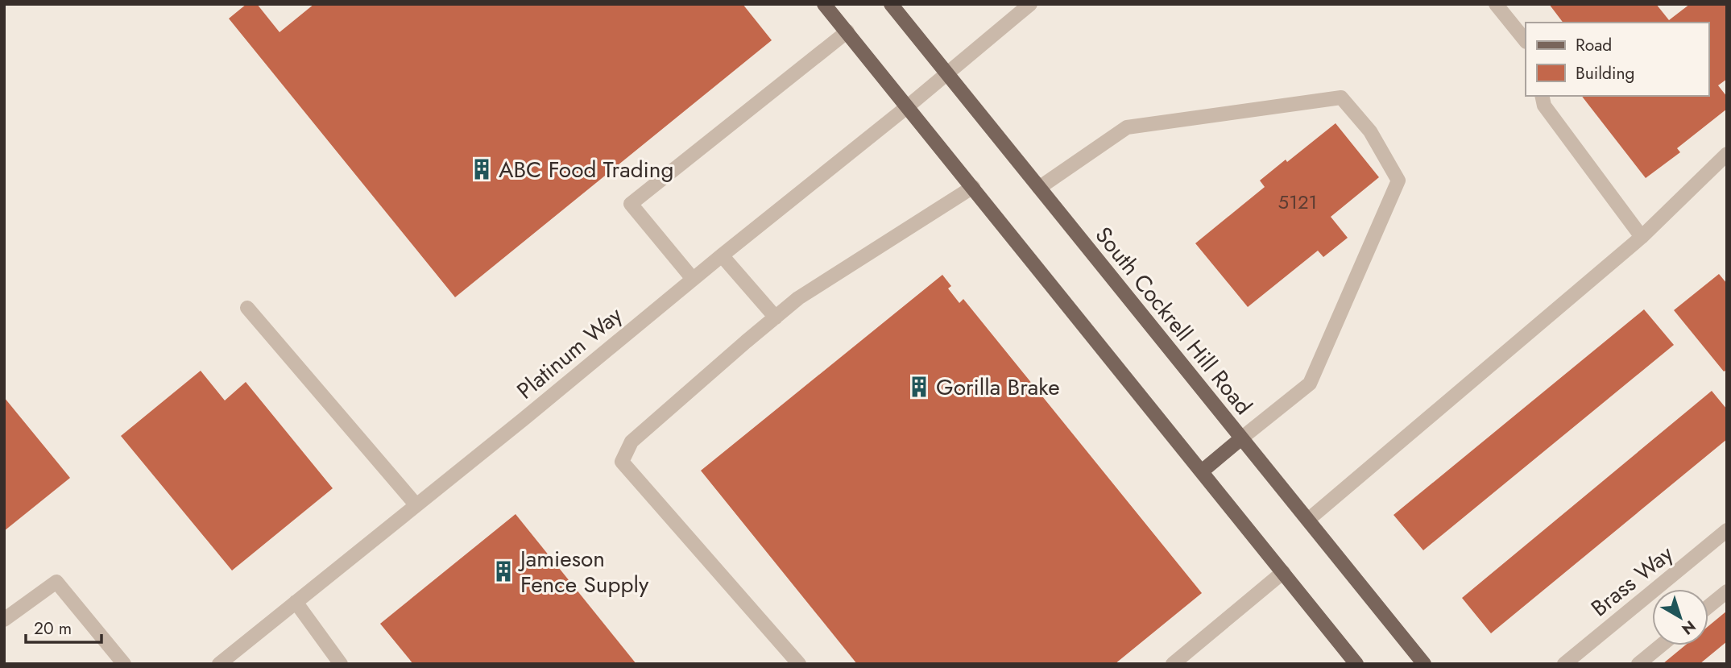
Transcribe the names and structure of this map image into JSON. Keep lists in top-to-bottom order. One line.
{"streets":{"main road":["South Cockrell Hill Road"],"street":["Platinum Way","Brass Way"]},"crossings":[["South Cockrell Hill Road","Platinum Way"]],"places":{"building":["ABC Food Trading","Gorilla Brake","Jamieson Fence Supply"]},"house_numbers":["5121"],"legend":["Road","Building"],"scale_bar":"20 m","north":"bottom right"}
